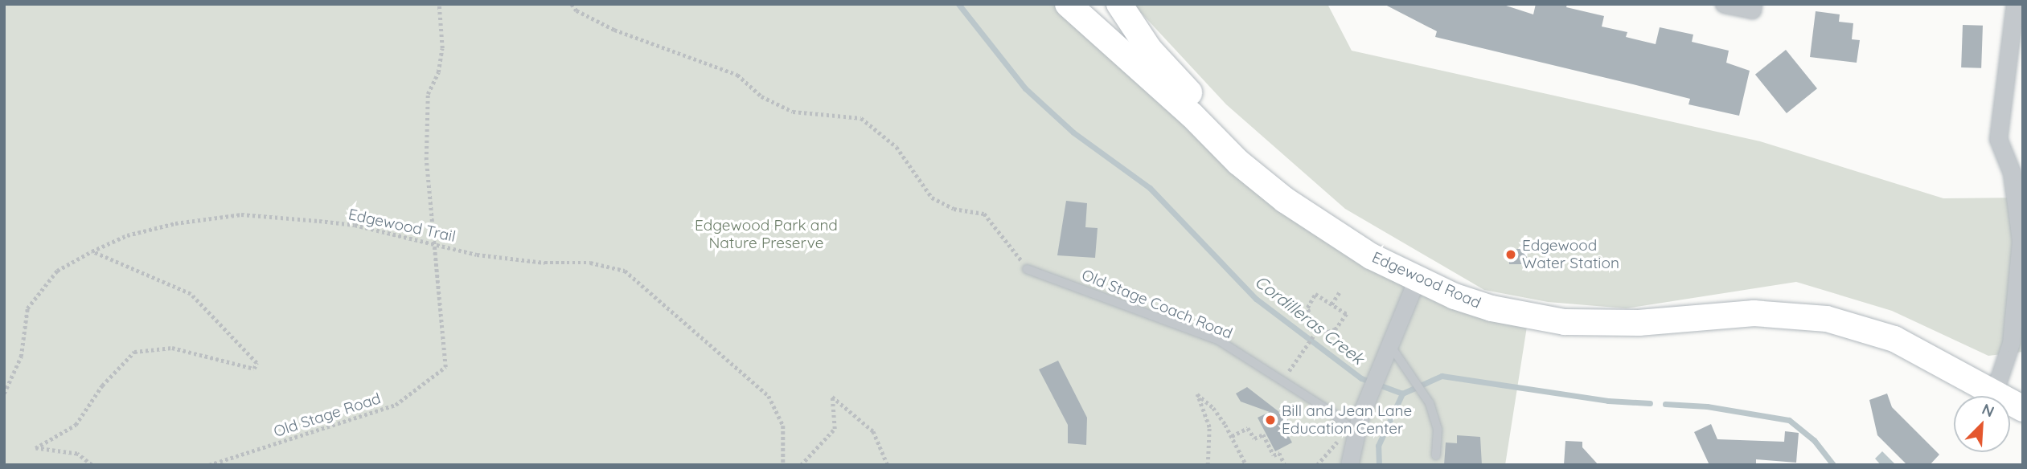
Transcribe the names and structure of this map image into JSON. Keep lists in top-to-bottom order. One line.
{"streets":{"main road":["Edgewood Road"],"lane":["Old Stage Coach Road"],"path":["Edgewood Trail","Old Stage Road"]},"crossings":[["Edgewood Trail","Old Stage Road"]],"water":["Cordilleras Creek"],"parks":["Edgewood Park and Nature Preserve"],"places":["Edgewood Water Station","Bill and Jean Lane Education Center"],"north":"top right"}
